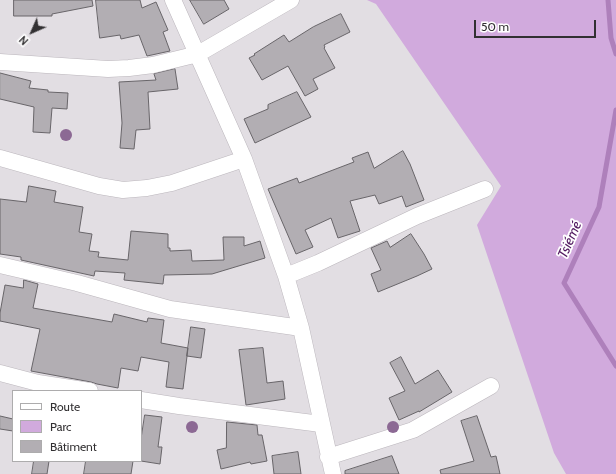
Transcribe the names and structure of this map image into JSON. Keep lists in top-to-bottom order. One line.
{"water":["Tsiémé"],"legend":["Route","Parc","Bâtiment"],"scale_bar":"50 m","north":"bottom left"}
